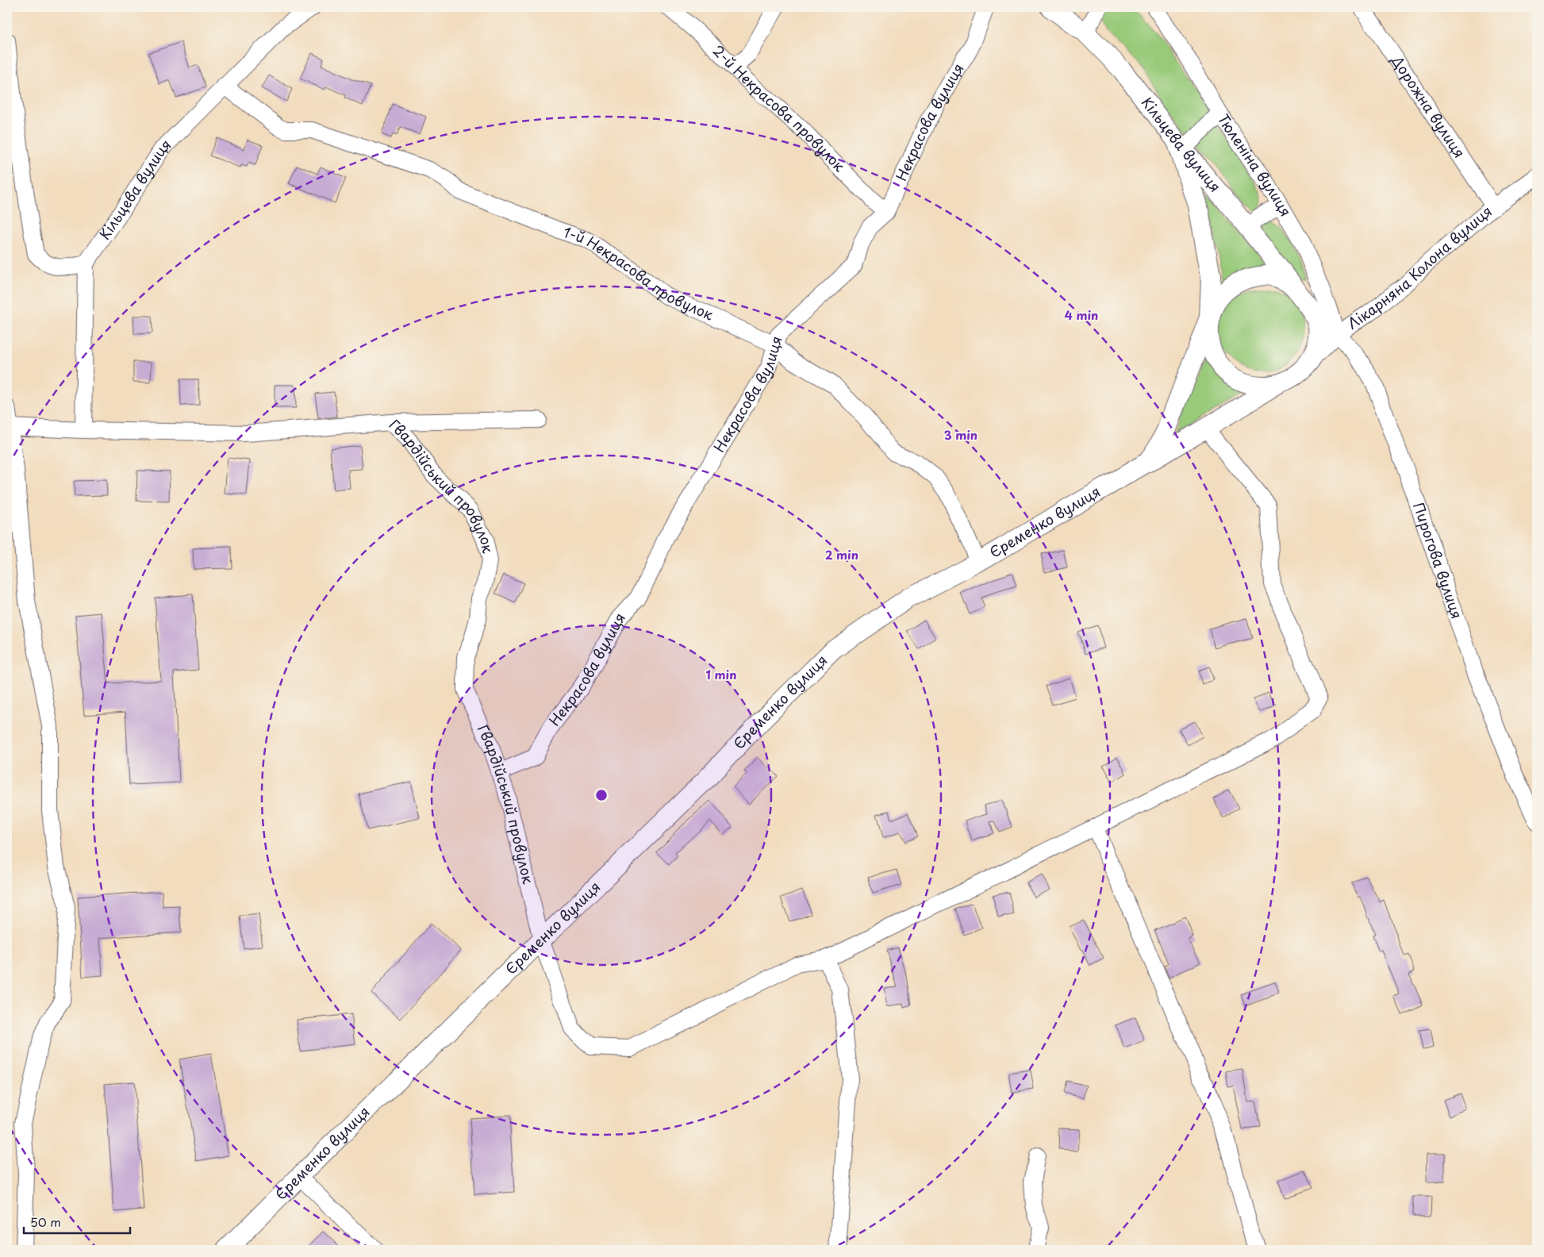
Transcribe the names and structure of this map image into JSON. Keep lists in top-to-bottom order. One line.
{"streets":{"street":["Дорожна вулиця","2-й Некрасова провулок","Некрасова вулиця","Кільцева вулиця","Тюленіна вулиця","Лікарняна Колона вулиця","1-й Некрасова провулок","Гвардійський провулок","Єременко вулиця","Пирогова вулиця"]},"crossings":[["Дорожна вулиця","Лікарняна Колона вулиця"],["2-й Некрасова провулок","Некрасова вулиця"],["Некрасова вулиця","1-й Некрасова провулок"],["Некрасова вулиця","Гвардійський провулок"],["Кільцева вулиця","Лікарняна Колона вулиця"],["Кільцева вулиця","1-й Некрасова провулок"],["Кільцева вулиця","Єременко вулиця"],["Кільцева вулиця","Пирогова вулиця"],["Тюленіна вулиця","Лікарняна Колона вулиця"],["Тюленіна вулиця","Пирогова вулиця"],["Лікарняна Колона вулиця","Єременко вулиця"],["Лікарняна Колона вулиця","Пирогова вулиця"],["1-й Некрасова провулок","Єременко вулиця"],["Гвардійський провулок","Єременко вулиця"],["Єременко вулиця","Пирогова вулиця"]],"scale_bar":"50 m","rings":["4 min","3 min","2 min","1 min"]}
